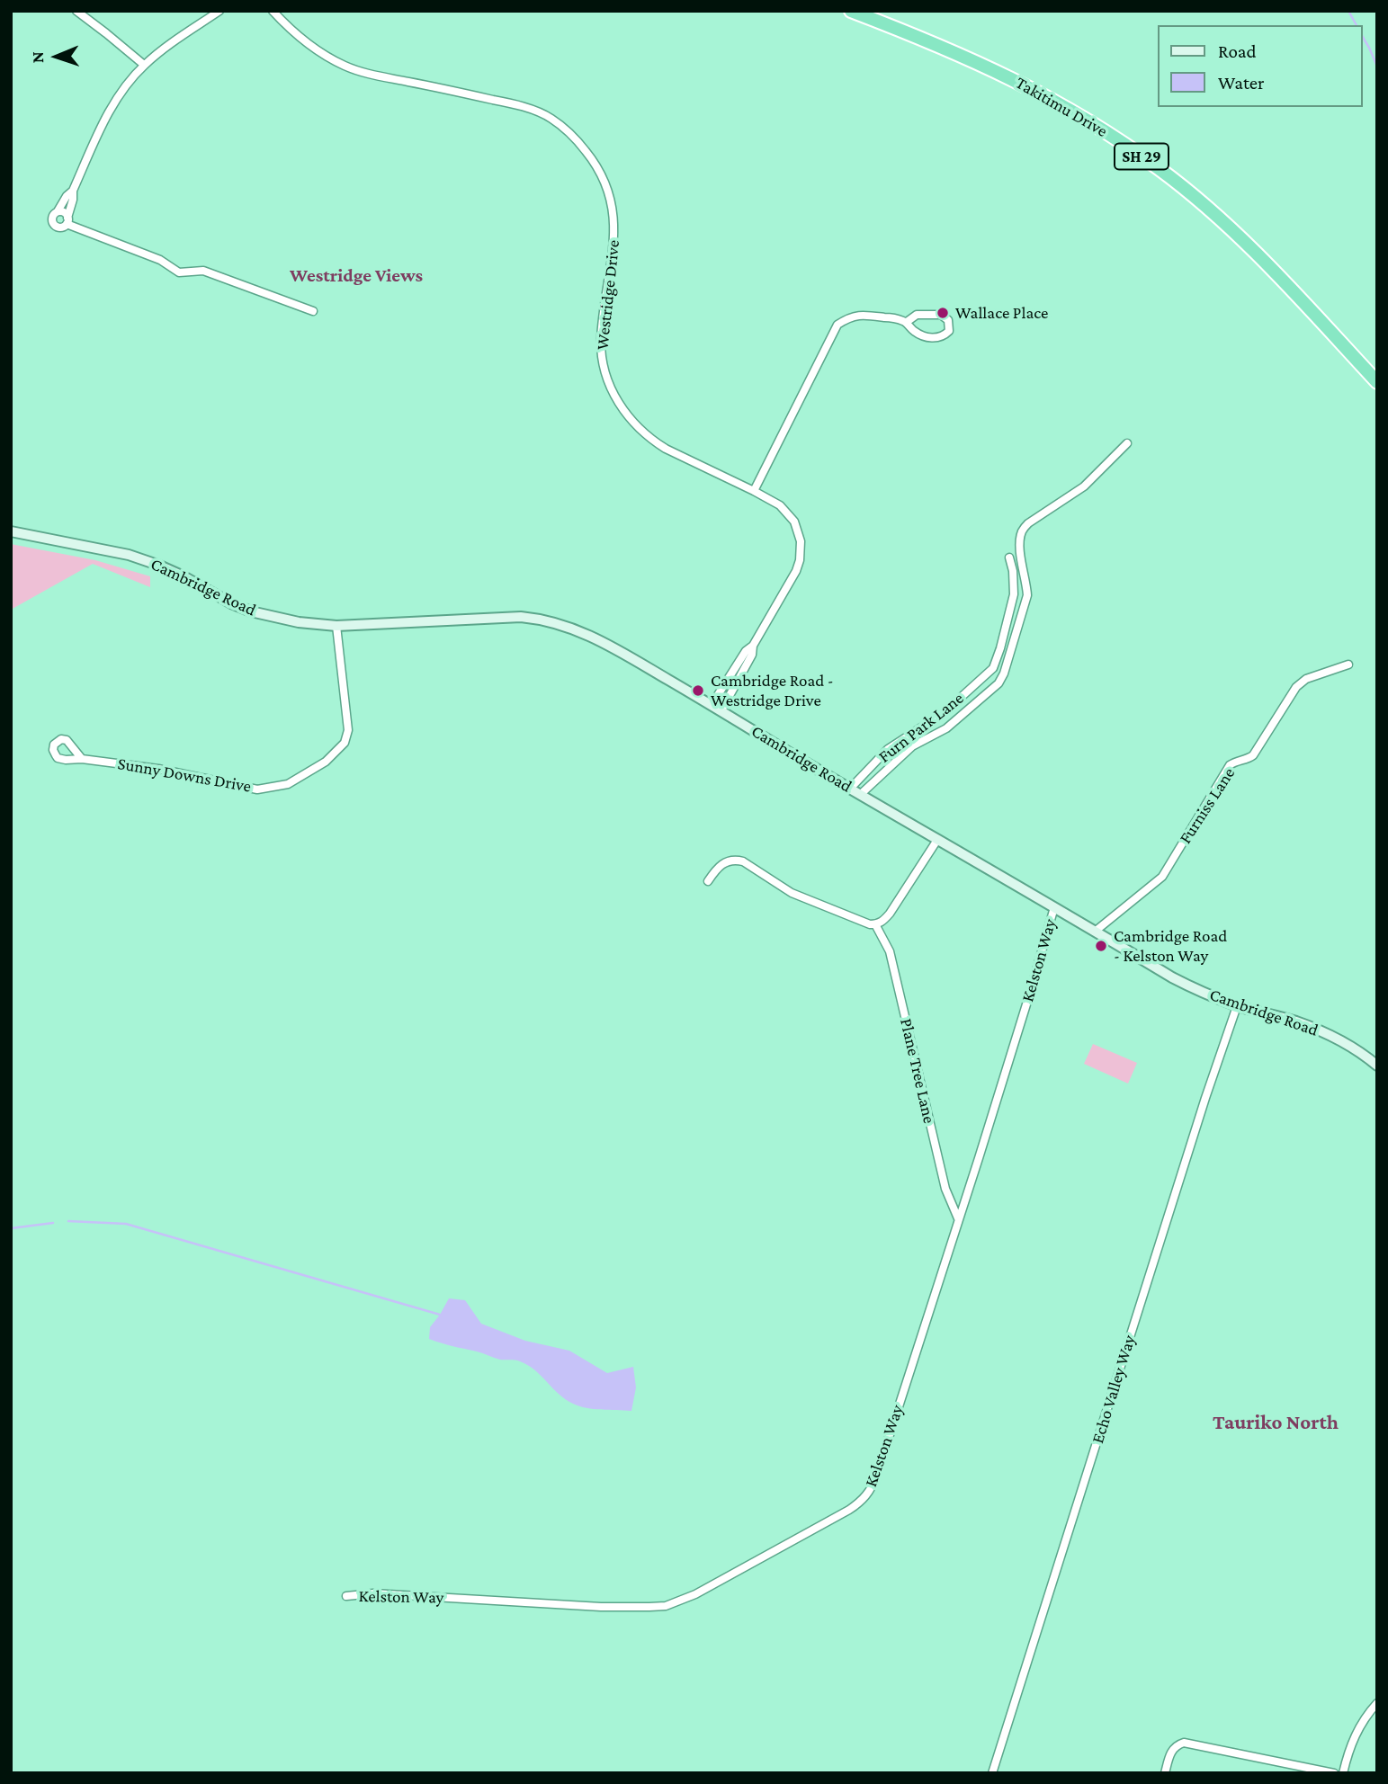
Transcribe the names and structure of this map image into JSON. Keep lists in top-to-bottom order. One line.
{"streets":{"highway":["Takitimu Drive","SH 29"],"main road":["Cambridge Road"],"street":["Westridge Drive","Furn Park Lane","Sunny Downs Drive","Furniss Lane","Kelston Way","Plane Tree Lane","Echo Valley Way"]},"crossings":[["Westridge Drive","Cambridge Road"],["Cambridge Road","Furn Park Lane"],["Cambridge Road","Sunny Downs Drive"],["Cambridge Road","Furniss Lane"],["Cambridge Road","Kelston Way"],["Cambridge Road","Echo Valley Way"],["Kelston Way","Plane Tree Lane"]],"districts":["Westridge Views","Tauriko North"],"places":["Wallace Place","Cambridge Road - Westridge Drive","Cambridge Road - Kelston Way"],"legend":["Road","Water"],"north":"left"}
